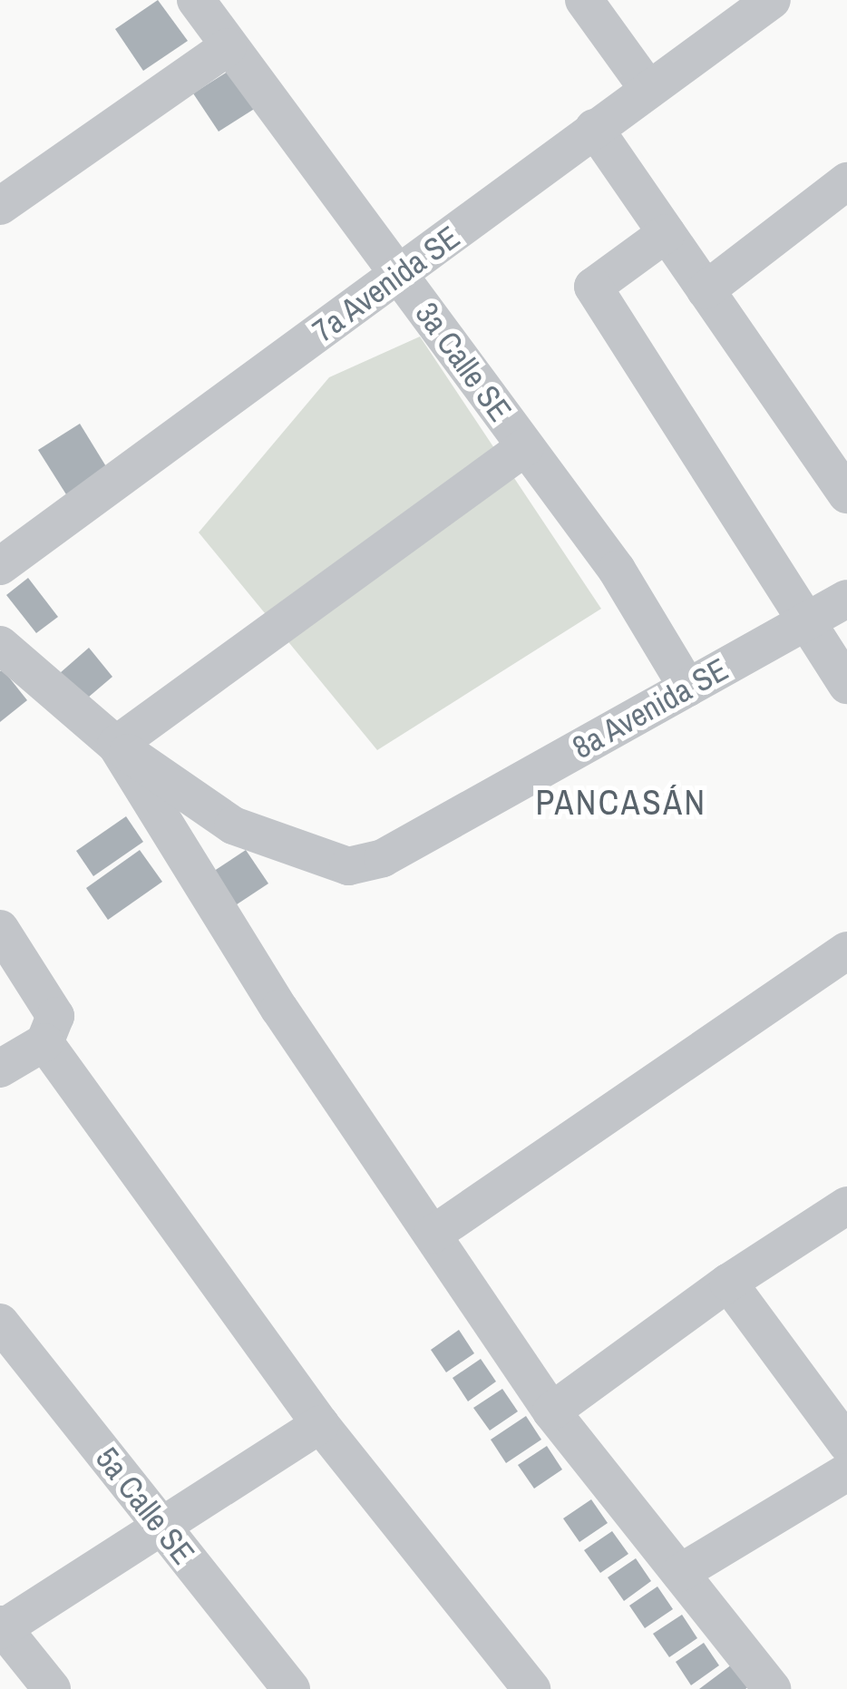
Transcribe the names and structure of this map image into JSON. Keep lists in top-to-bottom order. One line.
{"streets":{"street":["7a Avenida SE","3a Calle SE","8a Avenida SE","5a Calle SE"]},"crossings":[["7a Avenida SE","3a Calle SE"],["3a Calle SE","8a Avenida SE"]],"districts":["PANCASÁN"]}
